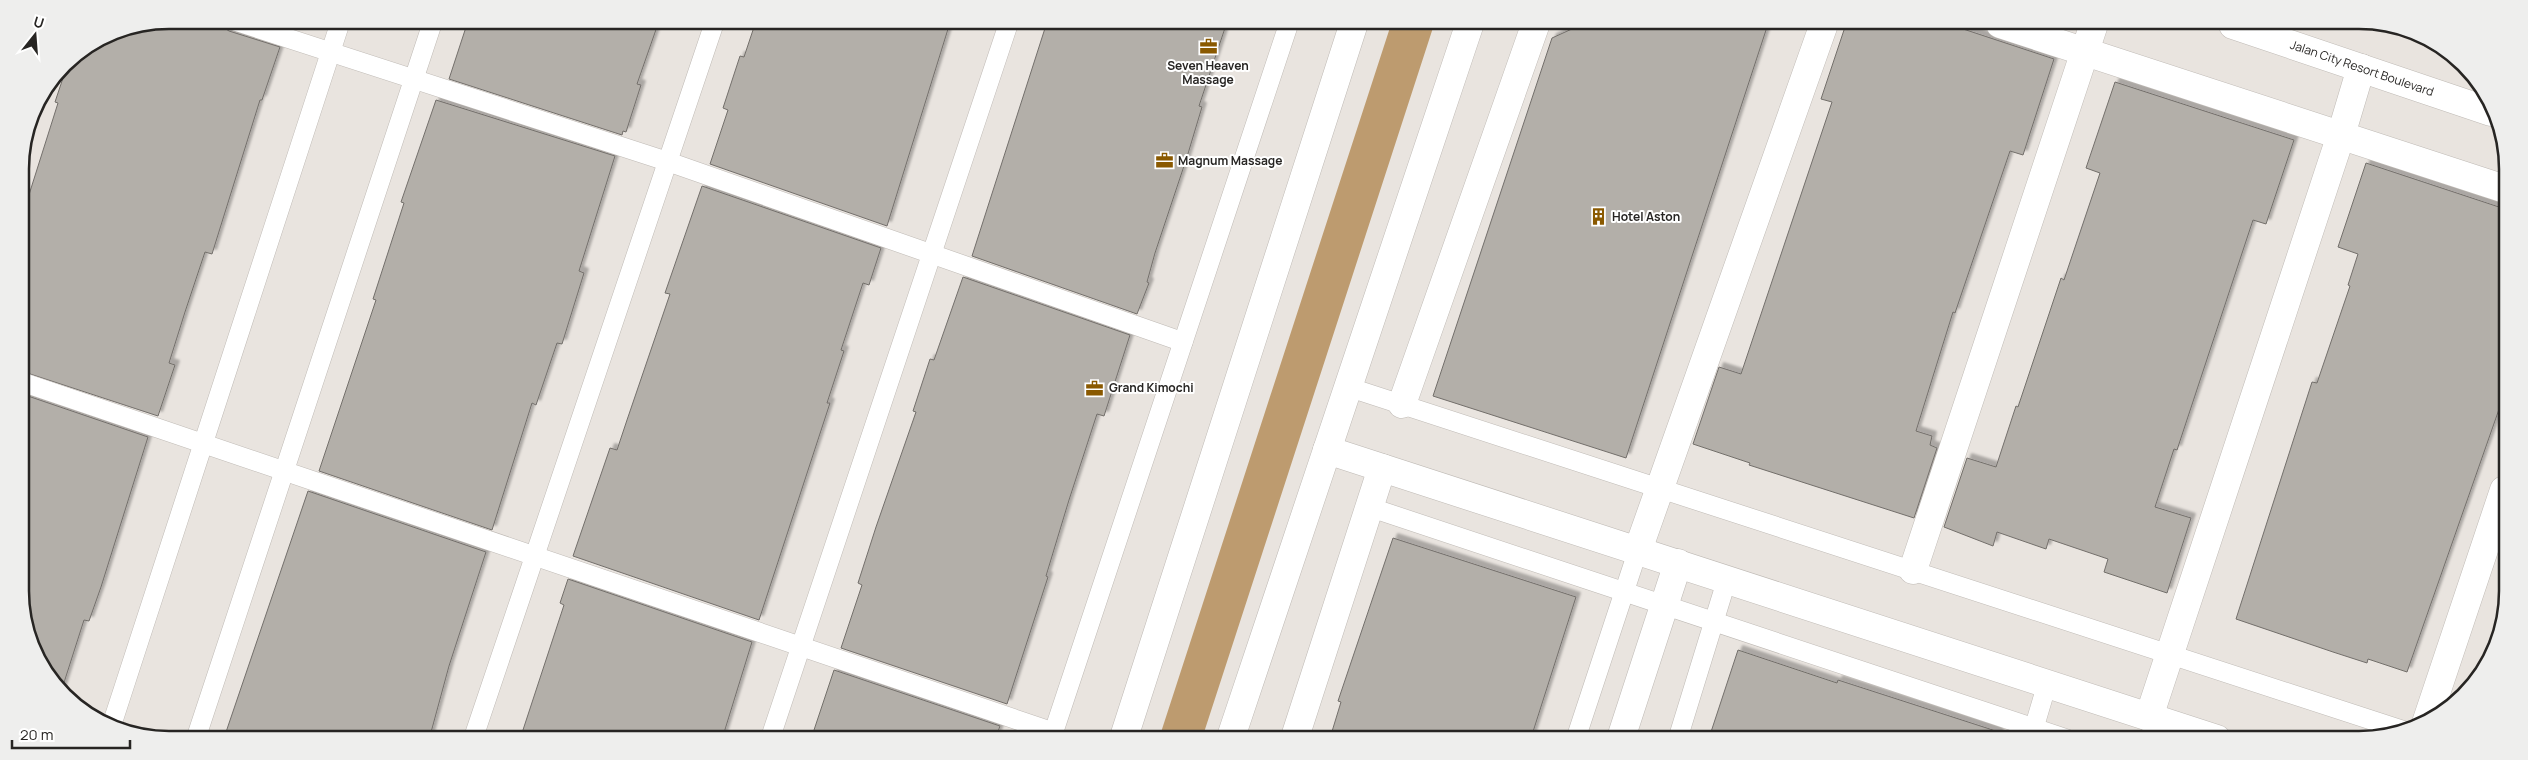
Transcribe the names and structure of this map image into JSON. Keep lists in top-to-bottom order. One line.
{"streets":{"street":["Jalan City Resort Boulevard"]},"places":{"office":["Seven Heaven Massage","Magnum Massage","Grand Kimochi"],"building":["Hotel Aston"]},"scale_bar":"20 m","north":"top"}
